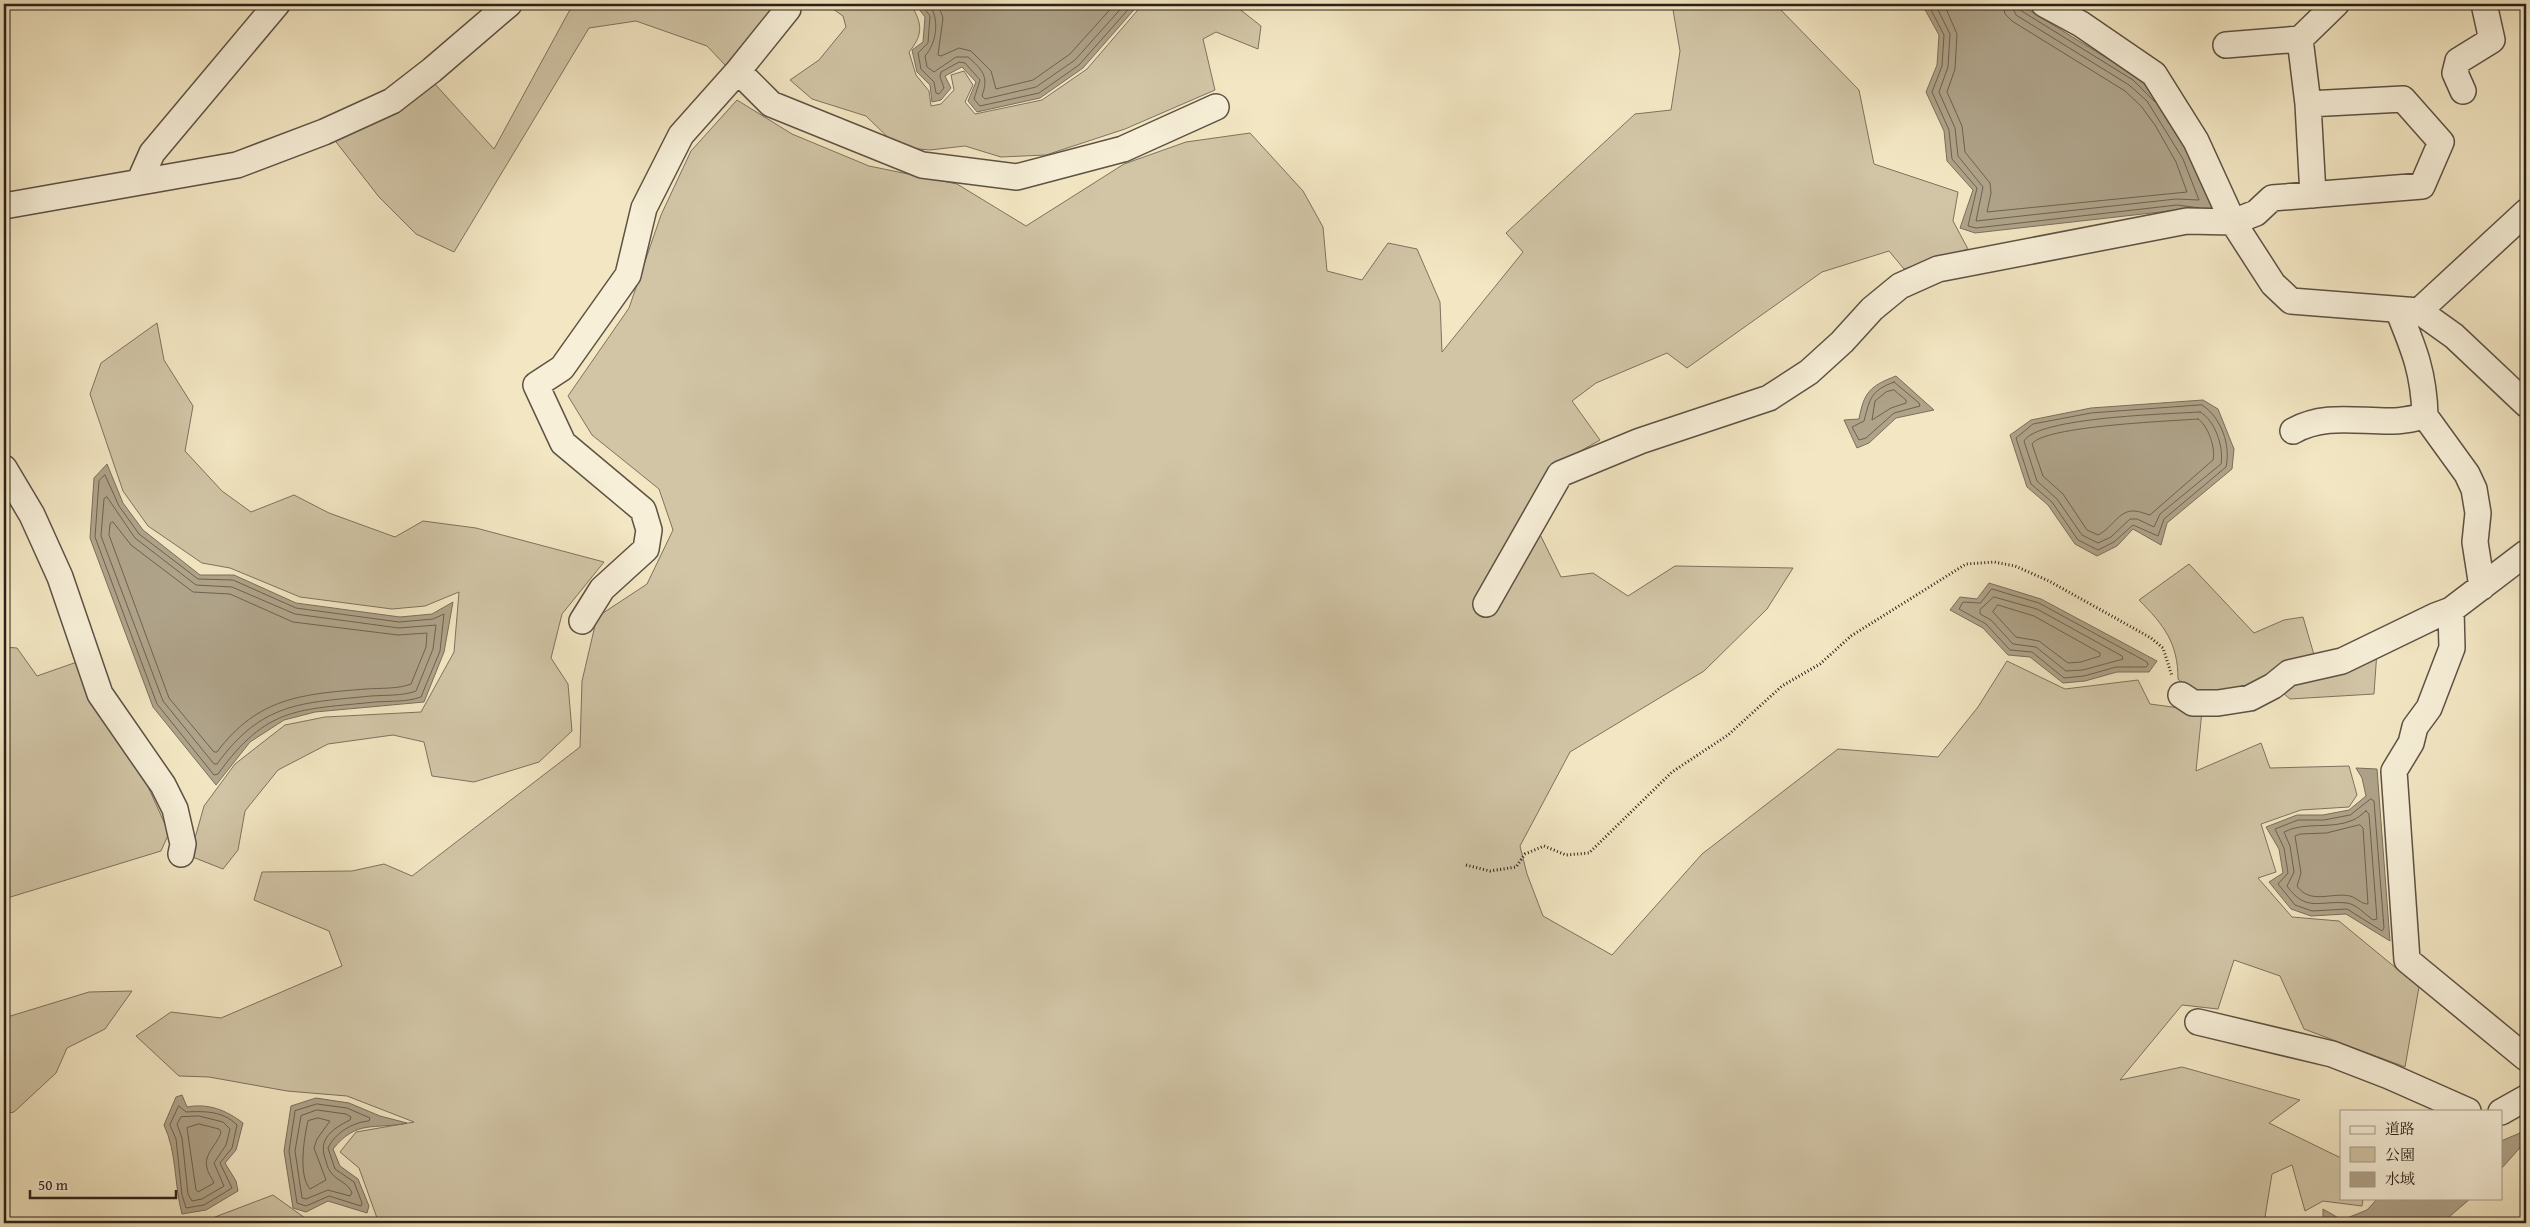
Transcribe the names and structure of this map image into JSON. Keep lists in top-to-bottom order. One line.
{"legend":["道路","公園","水域"],"scale_bar":"50 m"}
